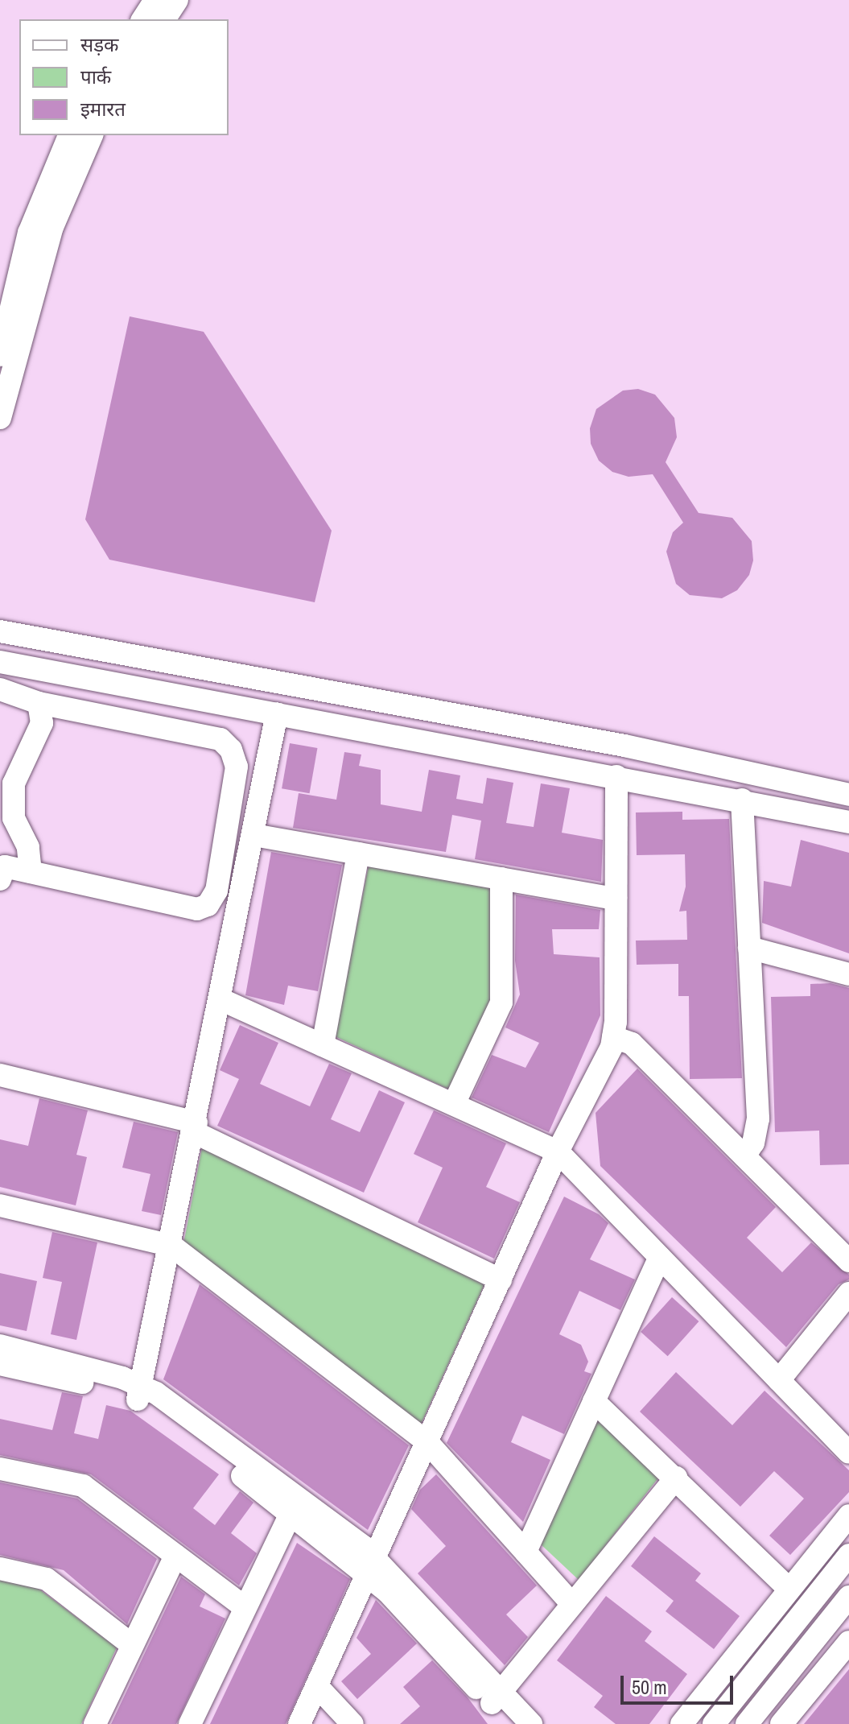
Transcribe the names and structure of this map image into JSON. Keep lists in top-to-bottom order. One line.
{"legend":["सड़क","पार्क","इमारत"],"scale_bar":"50 m"}
